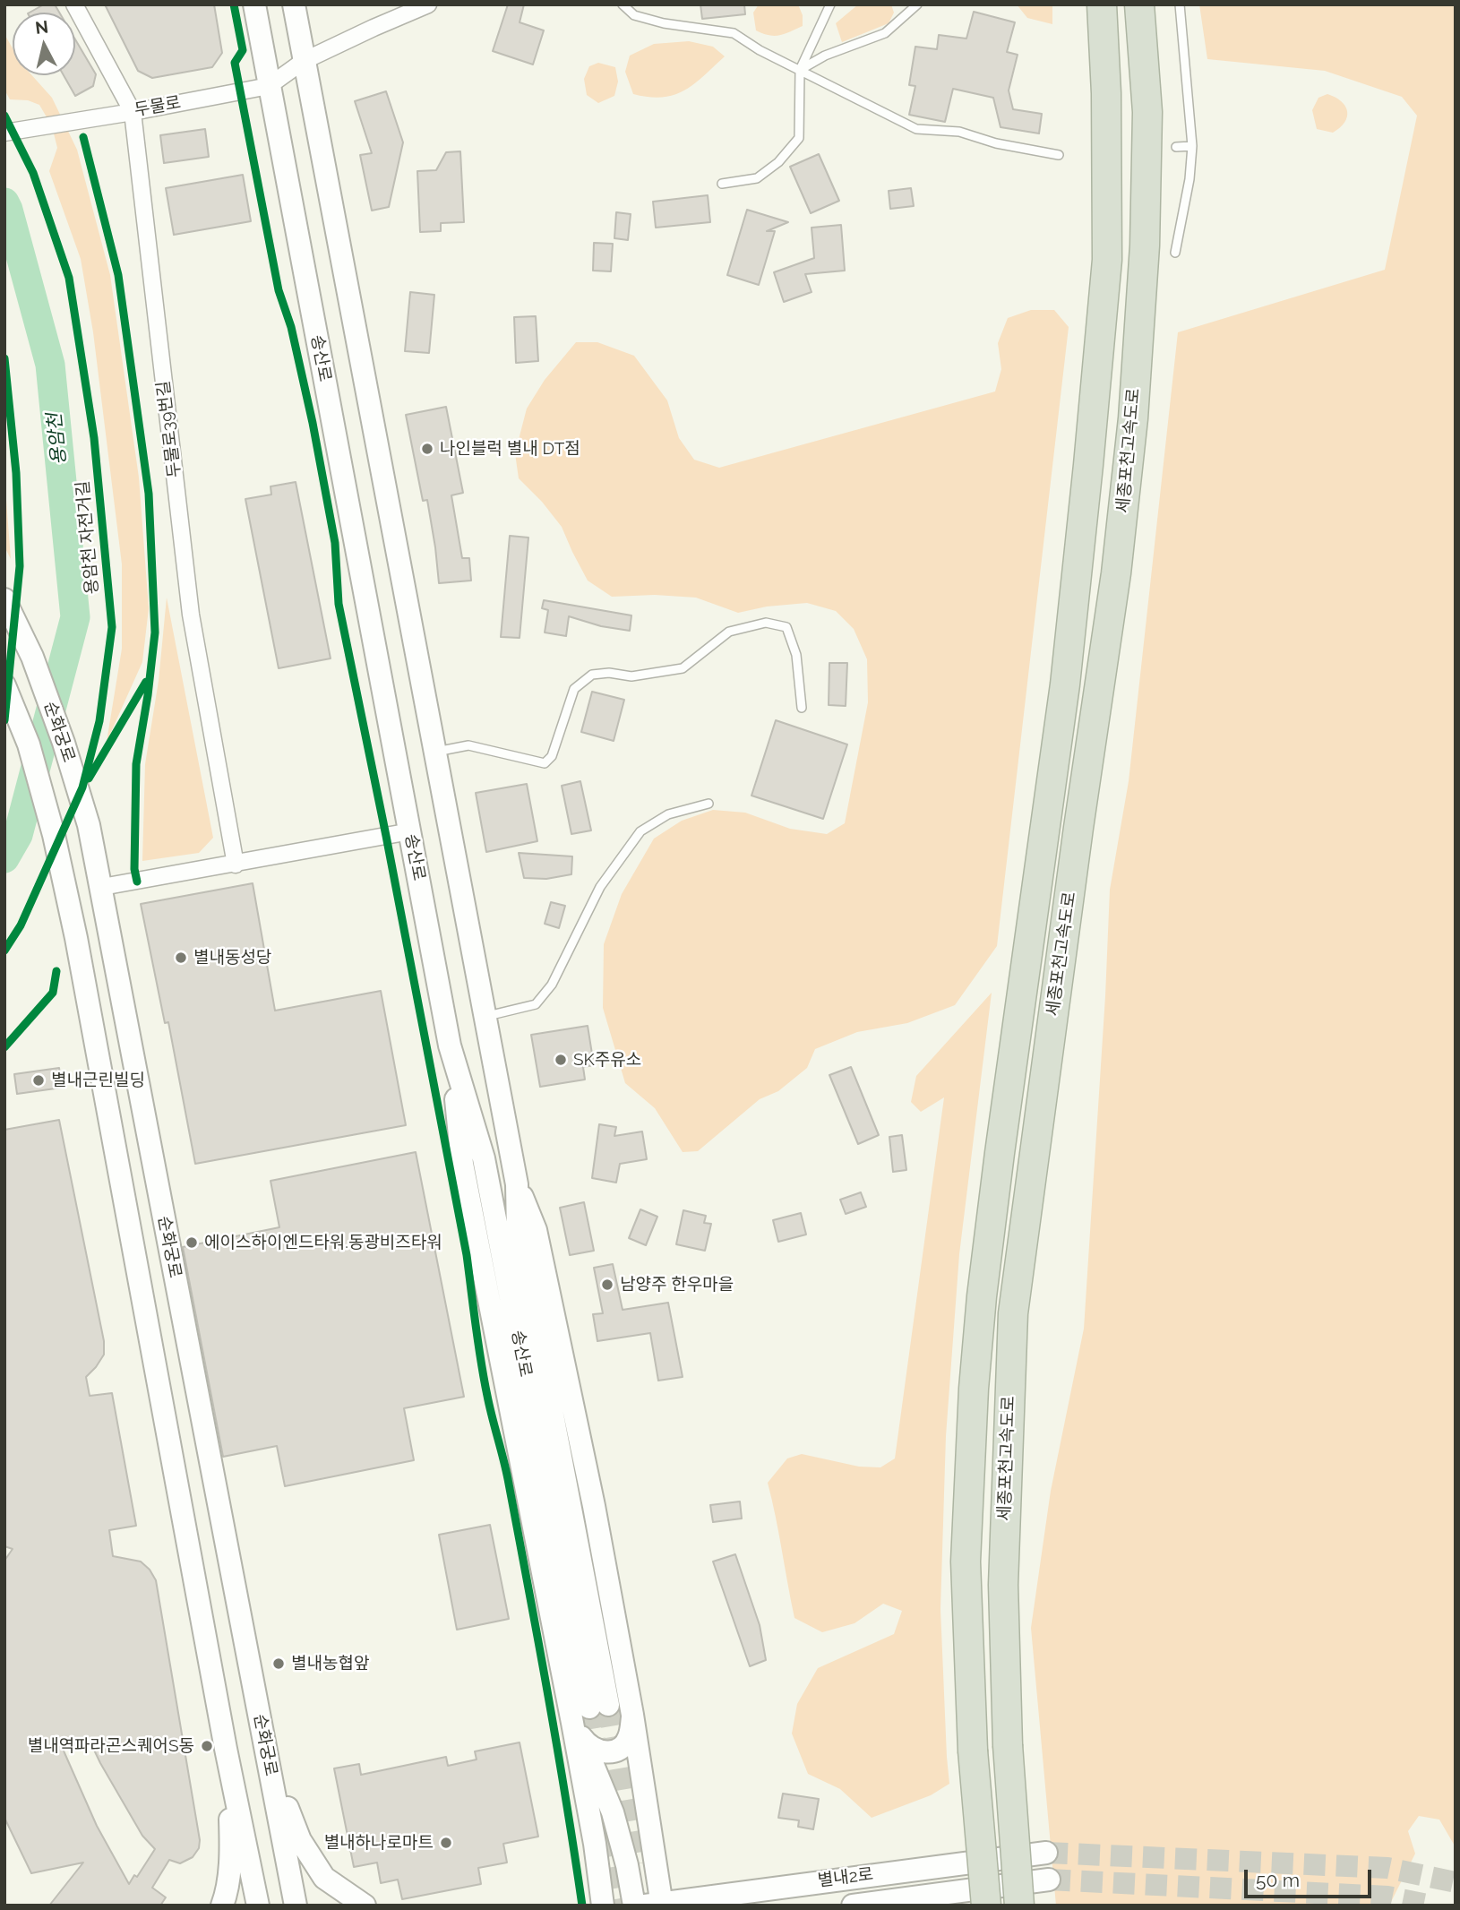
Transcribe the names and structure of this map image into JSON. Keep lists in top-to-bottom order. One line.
{"streets":{"highway":["세종포천고속도로"],"street":["두물로","송산로","두물로39번길","순화궁로","별내2로"],"cycle path":["용암천 자전거길"]},"crossings":[["두물로","송산로"],["두물로","두물로39번길"]],"water":["용암천"],"places":["나인블럭 별내 DT점","별내동성당","SK주유소","별내근린빌딩","에이스하이엔드타워.동광비즈타워","남양주 한우마을","별내농협앞","별내역파라곤스퀘어S동","별내하나로마트"],"scale_bar":"50 m","north":"top"}
